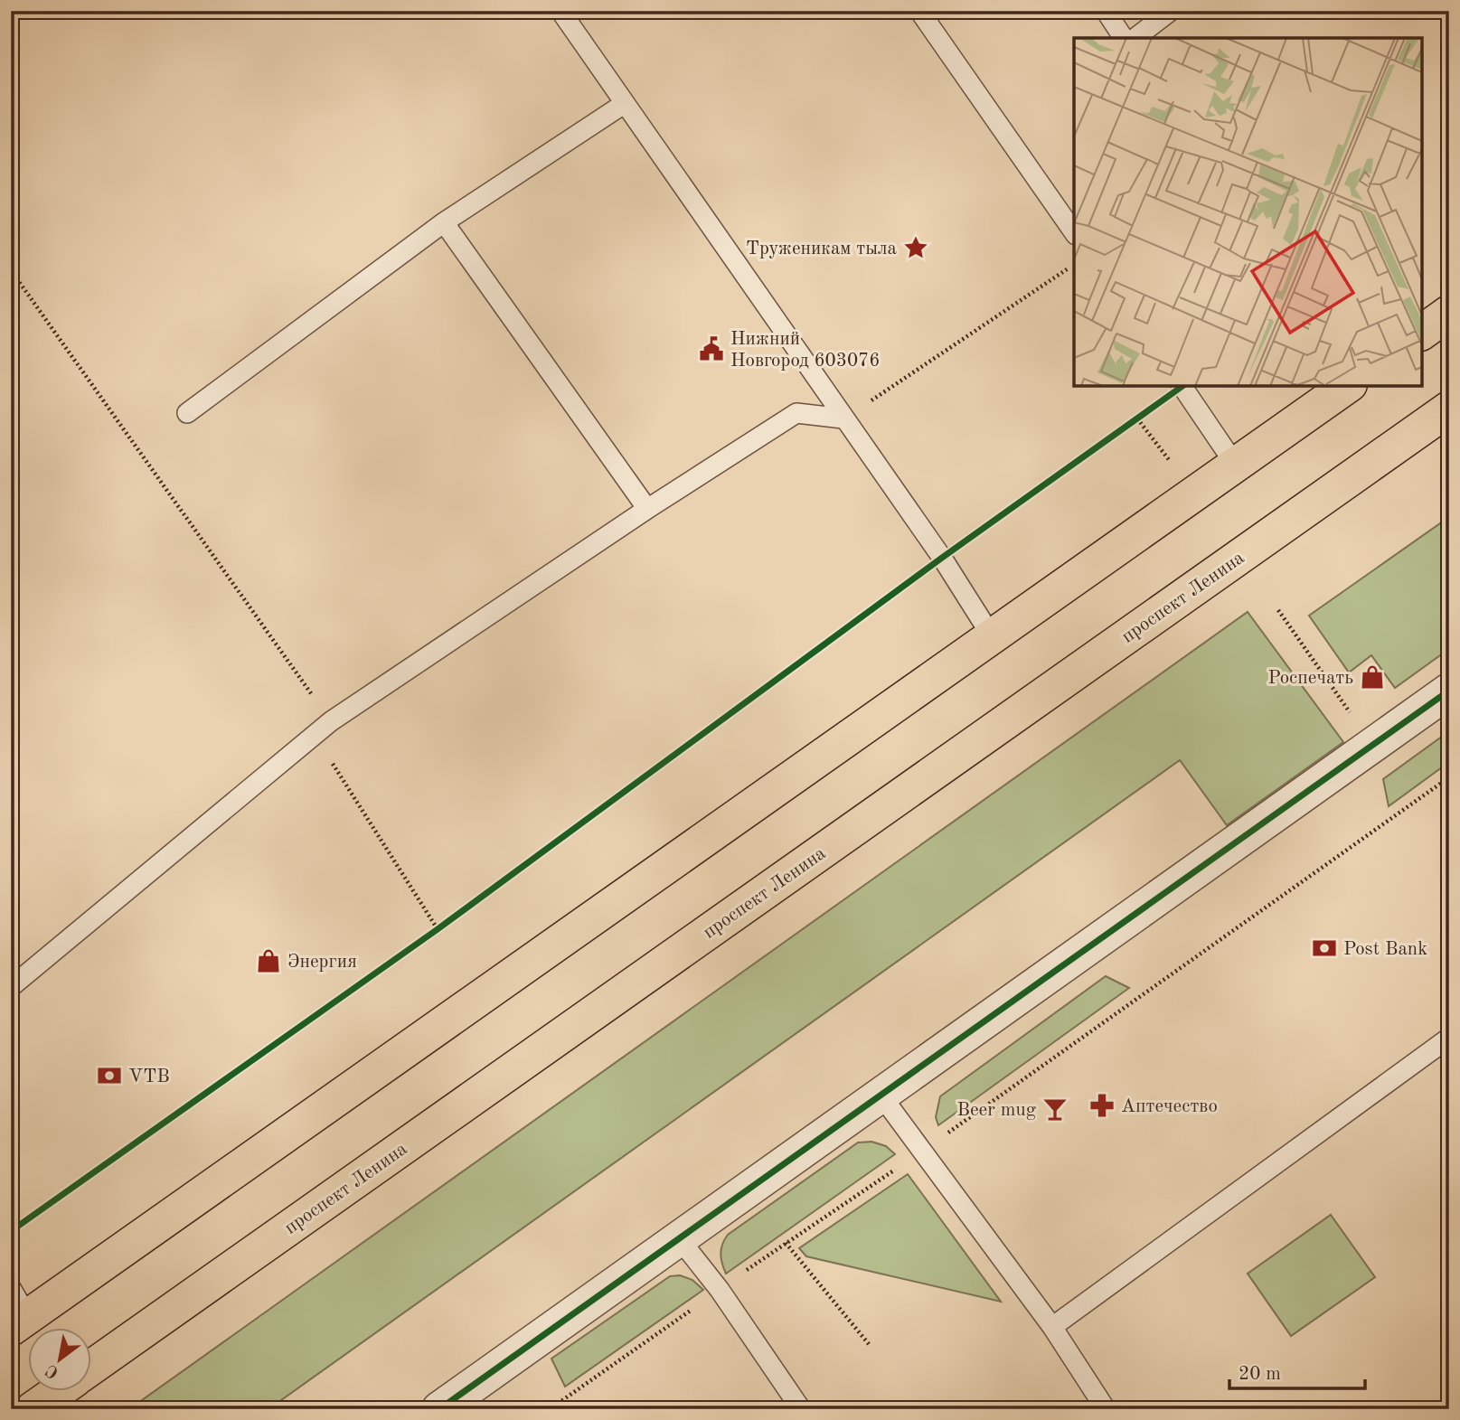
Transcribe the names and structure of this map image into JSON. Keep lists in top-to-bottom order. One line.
{"streets":{"main road":["проспект Ленина"]},"places":{"place":["Труженикам тыла"],"public building":["Нижний Новгород 603076"],"shop":["Роспечать","Энергия"],"bank":["Post Bank","VTB"],"pharmacy":["Аптечество"],"bar":["Beer mug"]},"scale_bar":"20 m","north":"bottom left"}
